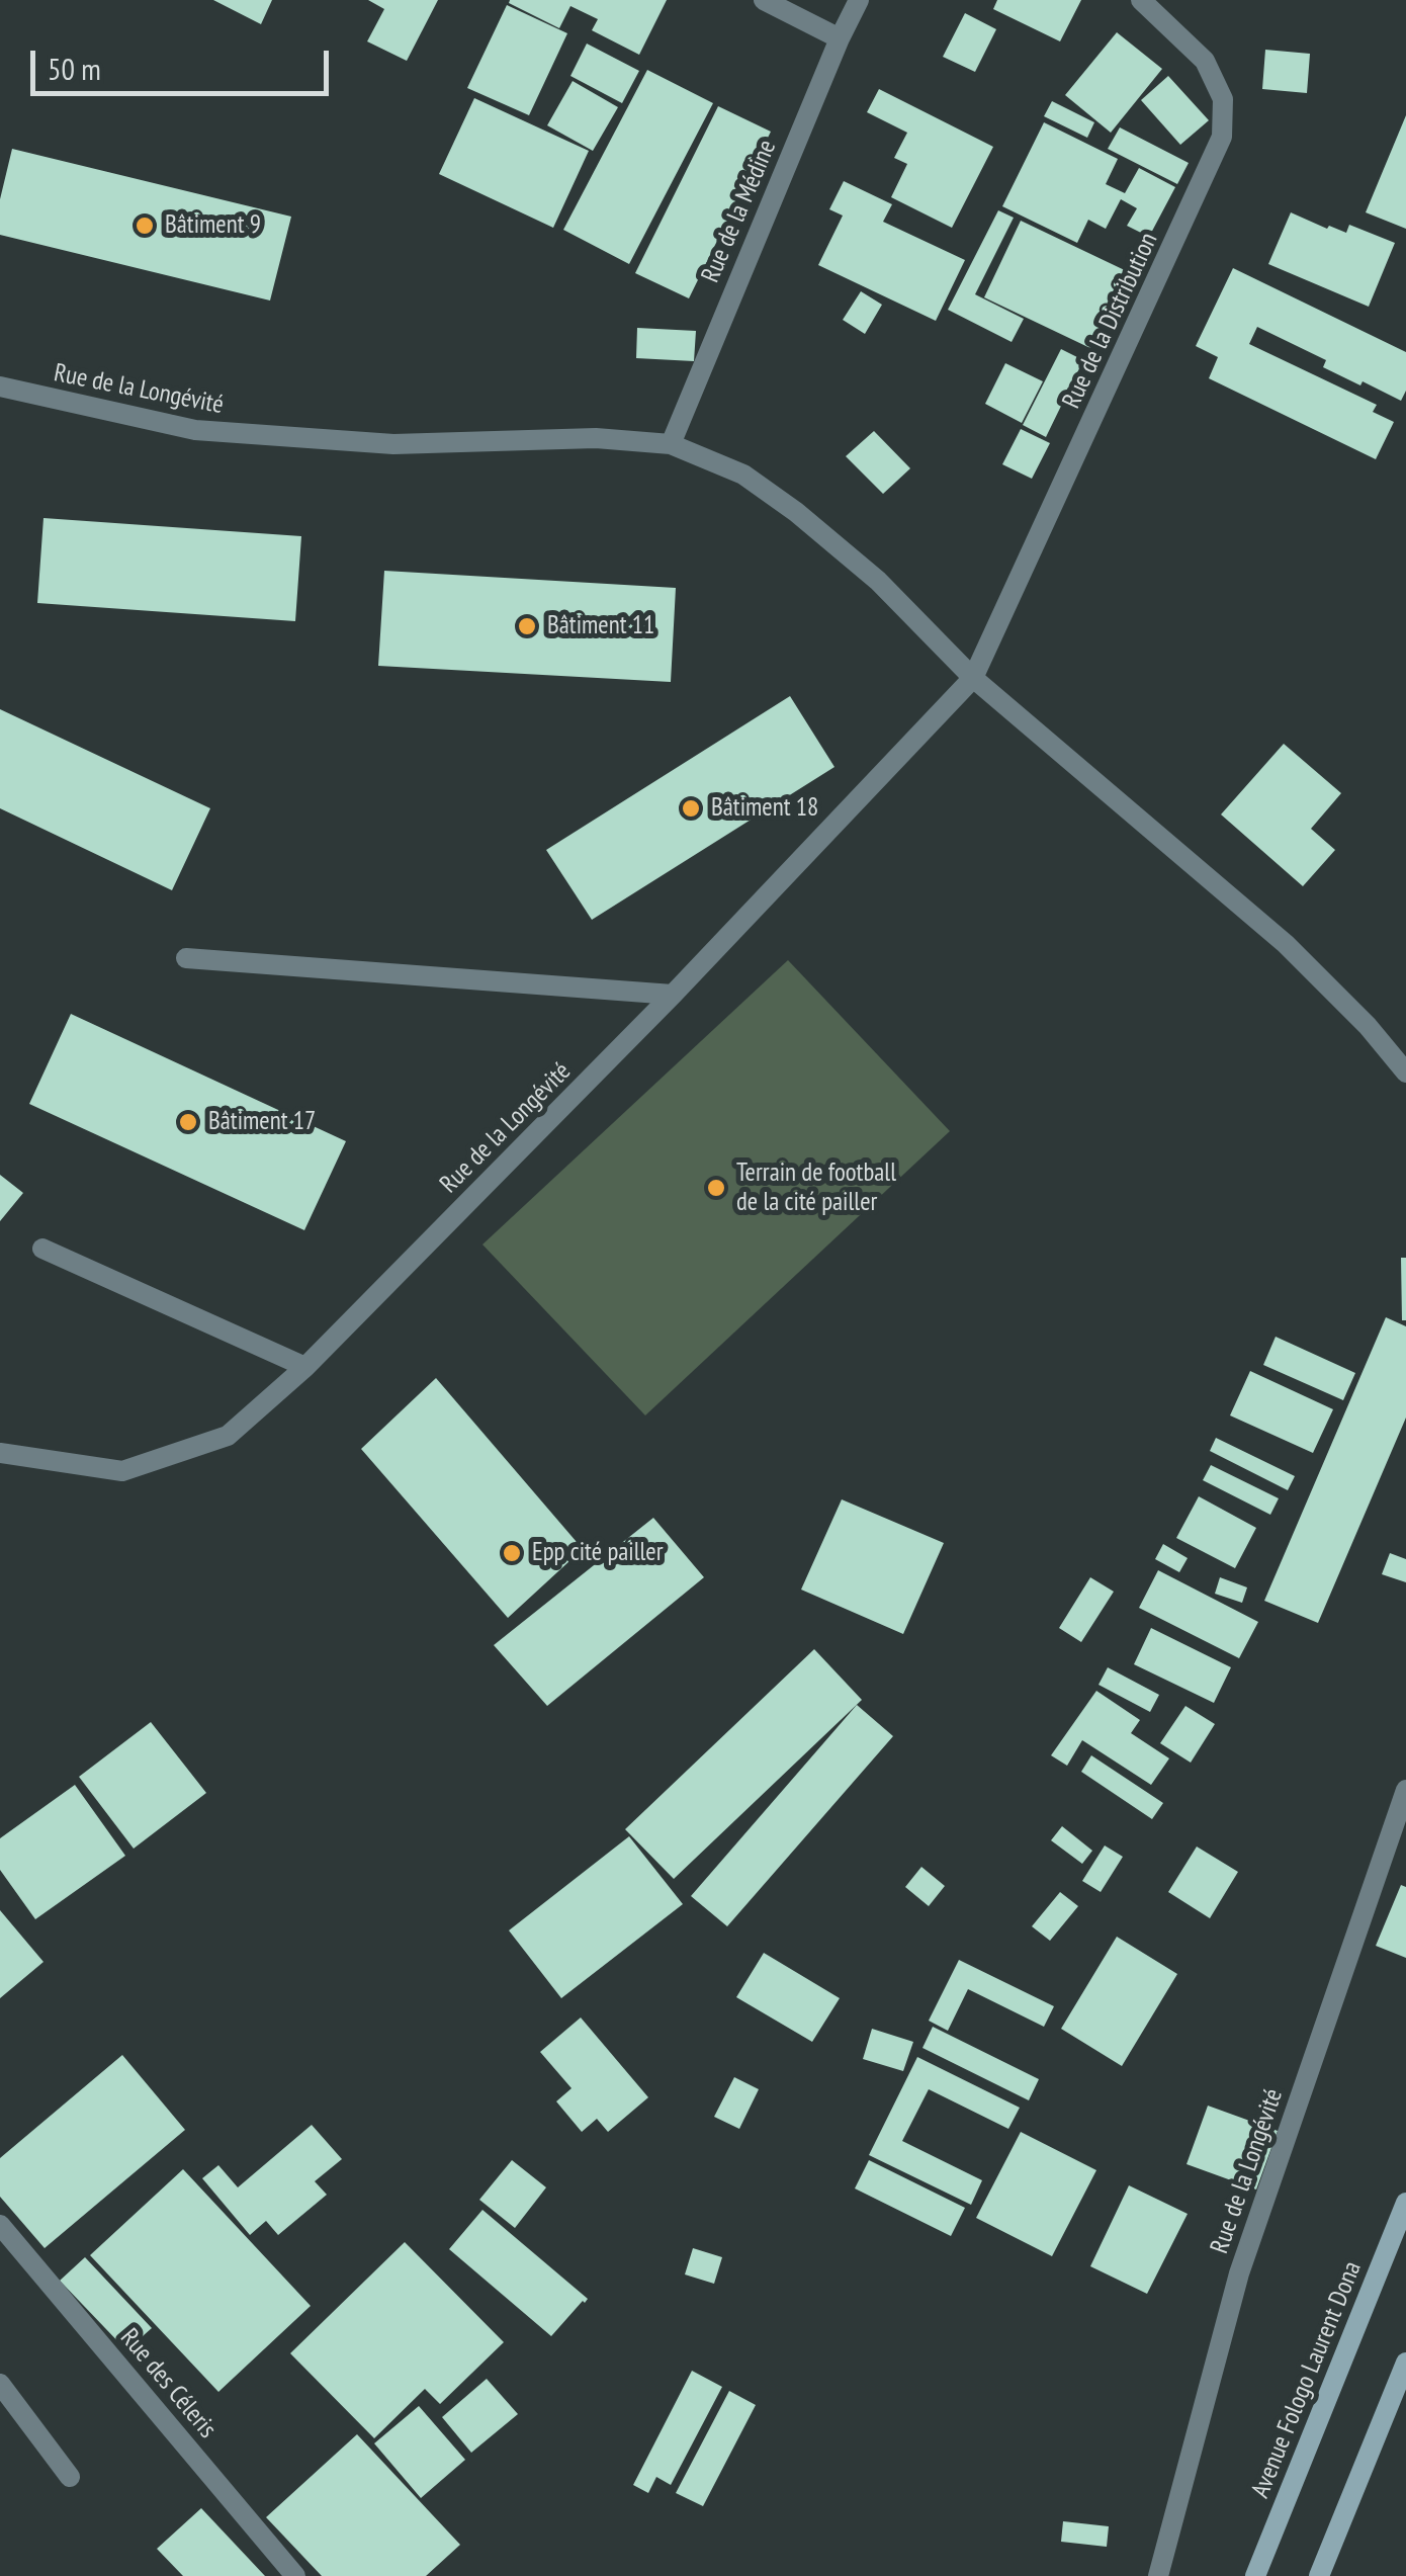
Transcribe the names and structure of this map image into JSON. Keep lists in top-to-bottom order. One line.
{"streets":{"main road":["Avenue Fologo Laurent Dona"],"street":["Rue de la Médine","Rue de la Distribution","Rue de la Longévité","Rue des Céleris"]},"crossings":[["Rue de la Médine","Rue de la Longévité"],["Rue de la Distribution","Rue de la Longévité"]],"places":["Bâtiment 9","Bâtiment 11","Bâtiment 18","Bâtiment 17","Terrain de football de la cité pailler","Epp cité pailler"],"scale_bar":"50 m"}
